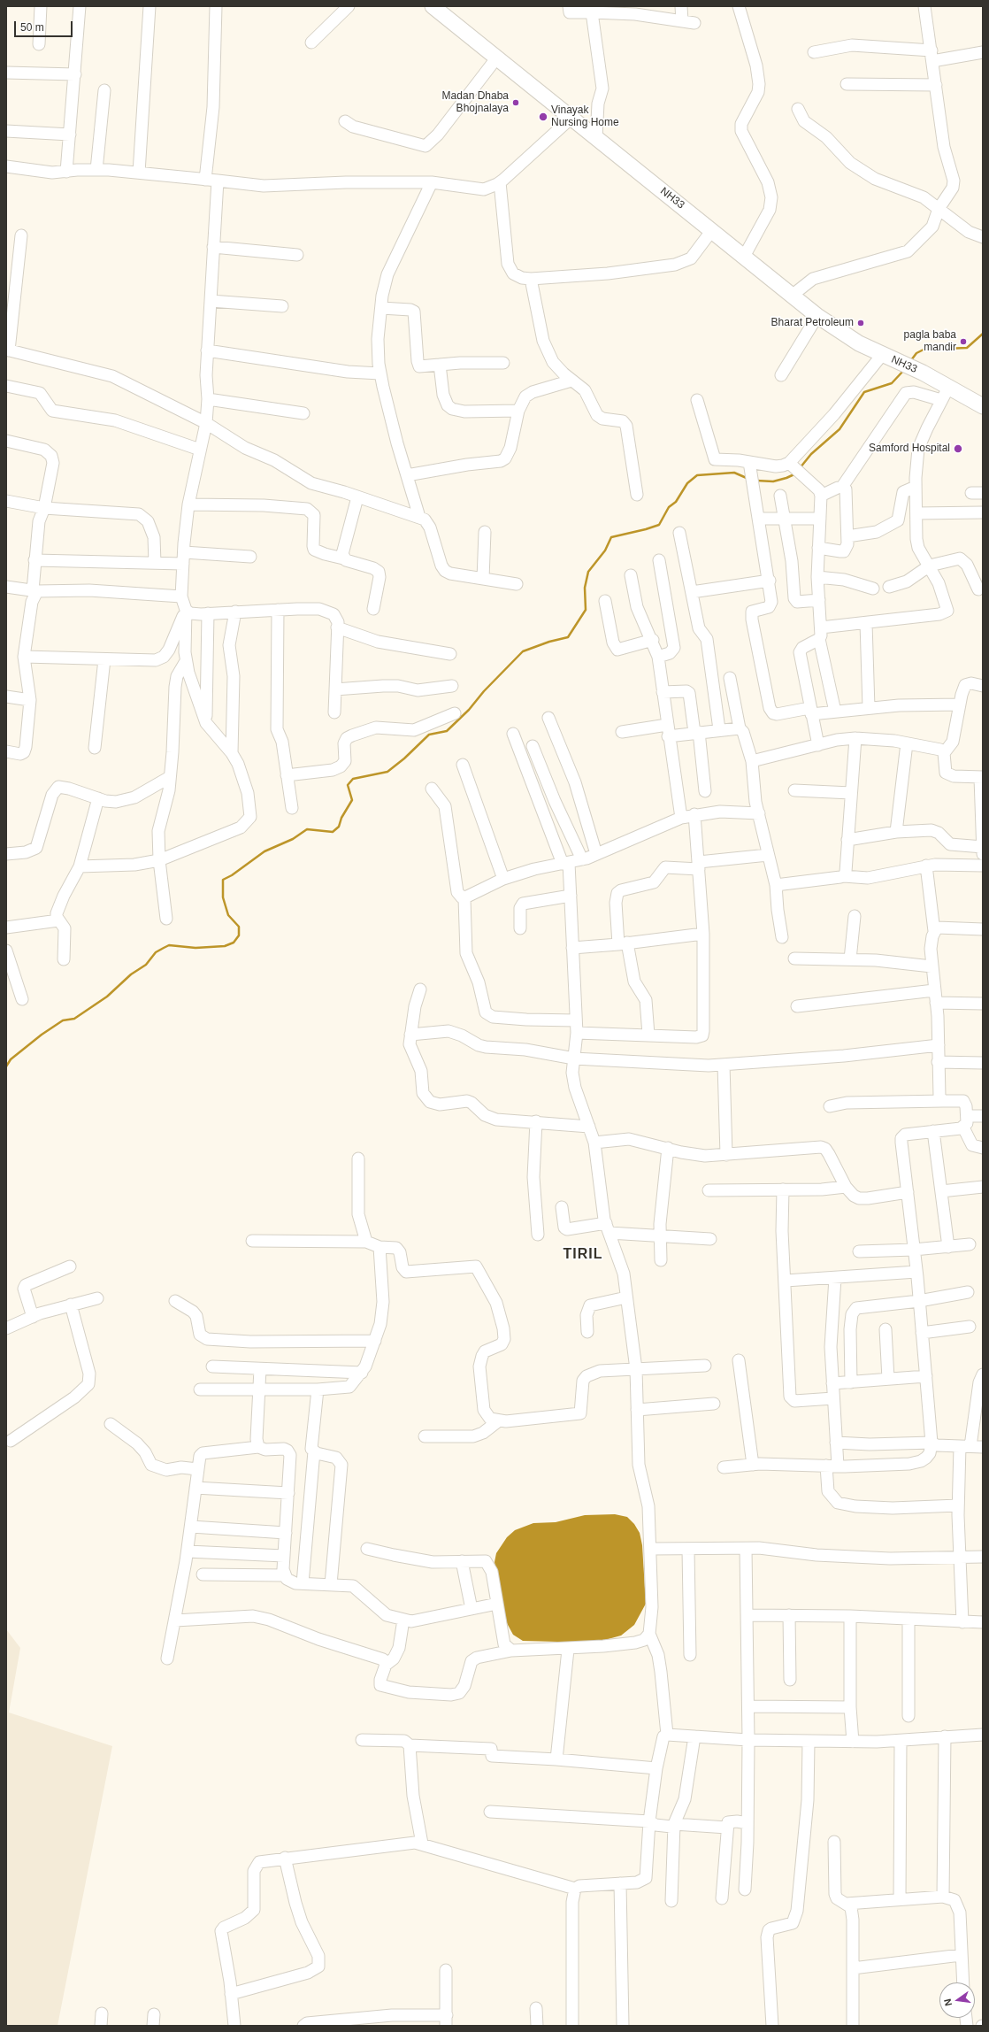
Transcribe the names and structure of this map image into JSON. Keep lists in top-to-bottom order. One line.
{"streets":{"main road":["NH33"]},"districts":["TIRIL"],"places":["Madan Dhaba Bhojnalaya","Vinayak Nursing Home","Bharat Petroleum","pagla baba mandir","Samford Hospital"],"scale_bar":"50 m","north":"left"}
